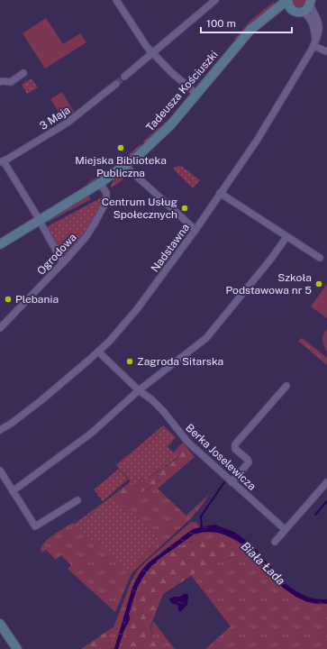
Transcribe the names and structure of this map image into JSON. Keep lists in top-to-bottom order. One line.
{"streets":{"street":["Tadeusza Kościuszki","3 Maja","Nadstawna","Ogrodowa","Berka Joselewicza"]},"crossings":[["Tadeusza Kościuszki","Ogrodowa"],["Nadstawna","Berka Joselewicza"]],"water":["Biała Łada"],"places":["Miejska Biblioteka Publiczna","Centrum Usług Społecznych","Szkoła Podstawowa nr 5","Plebania","Zagroda Sitarska"],"scale_bar":"100 m"}
